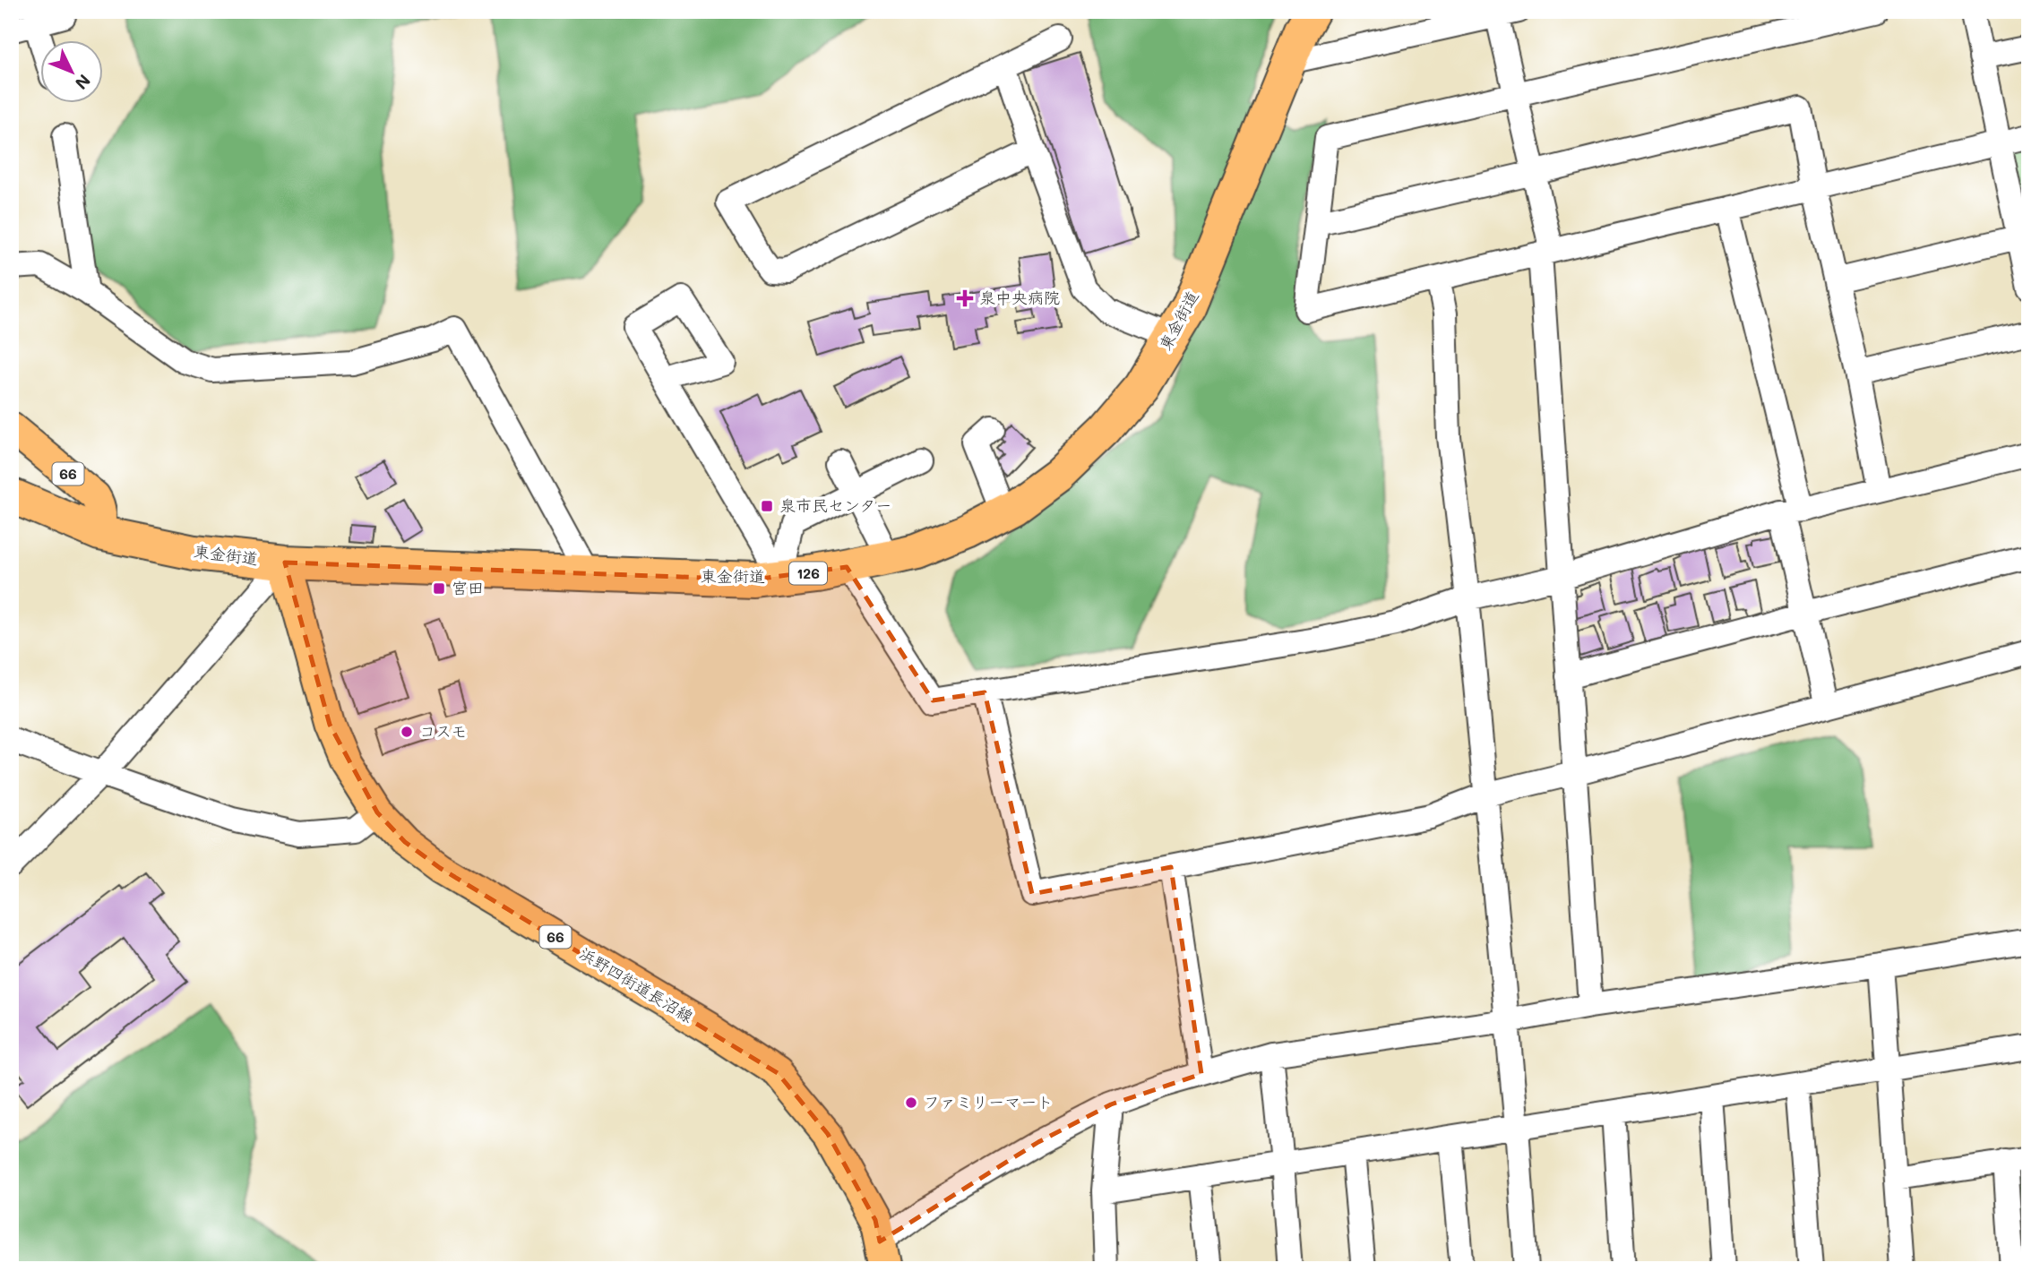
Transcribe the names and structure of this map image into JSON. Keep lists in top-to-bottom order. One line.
{"streets":{"highway":["東金街道","126"],"main road":["66","浜野四街道長沼線"]},"crossings":[["東金街道","66"],["東金街道","浜野四街道長沼線"]],"places":{"health":["泉中央病院"],"transit":["泉市民センター","宮田"],"other":["コスモ","ファミリーマート"]},"north":"bottom right"}
